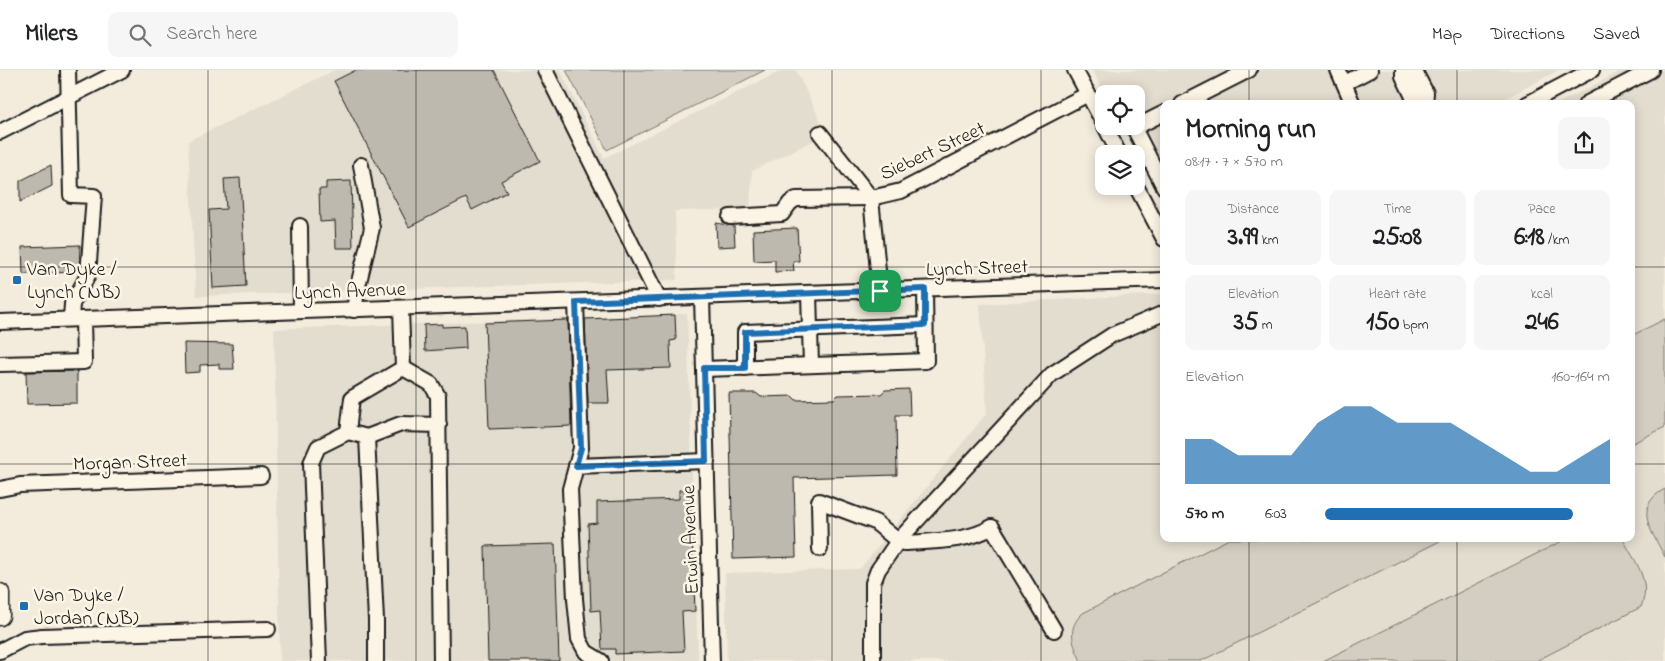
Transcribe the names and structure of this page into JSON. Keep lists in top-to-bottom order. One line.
{"streets":{"street":["Siebert Street","Lynch Street","Lynch Avenue","Morgan Street","Erwin Avenue"]},"crossings":[["Lynch Street","Lynch Avenue"],["Lynch Street","Erwin Avenue"],["Lynch Avenue","Erwin Avenue"]],"places":{"transit":["Van Dyke / Lynch (NB)","Van Dyke / Jordan (NB)"]},"page":{"header":"Milers","search":"Search here","nav":["Map","Directions","Saved"],"heading":["Morning run","08:17 · 7 × 570 m"],"stats":[["Distance","3.99 km"],["Time","25:08"],["Pace","6:18 /km"],["Elevation","35 m"],["Heart rate","150 bpm"],["kcal","246"]],"chart":["Elevation","160–164 m"],"list":[{"name":"570 m","note":"6:03"}]}}
